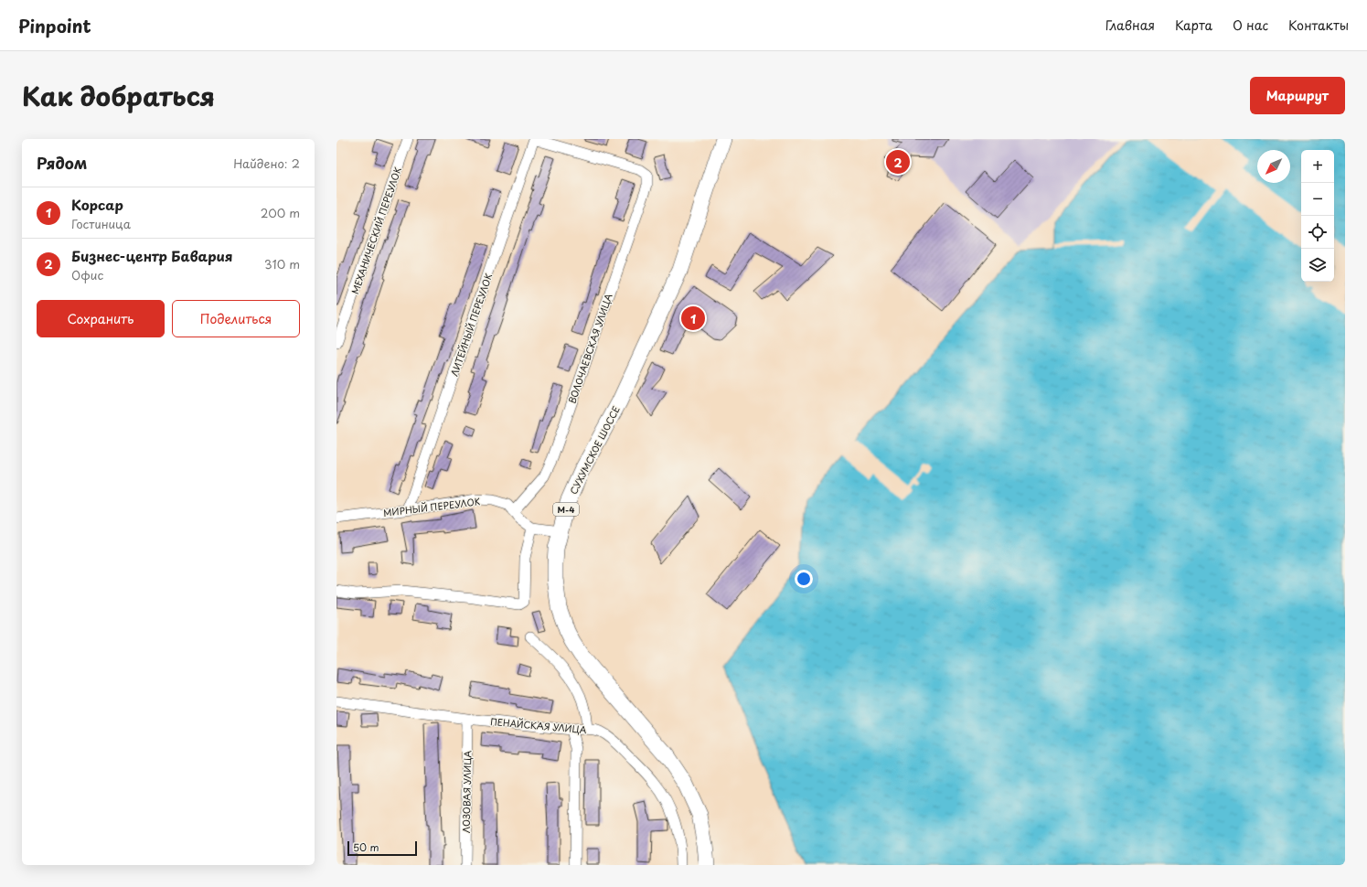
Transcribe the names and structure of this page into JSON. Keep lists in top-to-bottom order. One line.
{"streets":{"highway":["СУХУМСКОЕ ШОССЕ","М-4"],"street":["МЕХАНИЧЕСКИЙ ПЕРЕУЛОК","ЛИТЕЙНЫЙ ПЕРЕУЛОК","ВОЛОЧАЕВСКАЯ УЛИЦА","МИРНЫЙ ПЕРЕУЛОК","ПЕНАЙСКАЯ УЛИЦА","ЛОЗОВАЯ УЛИЦА"]},"crossings":[["ЛИТЕЙНЫЙ ПЕРЕУЛОК","ВОЛОЧАЕВСКАЯ УЛИЦА"],["ЛИТЕЙНЫЙ ПЕРЕУЛОК","МИРНЫЙ ПЕРЕУЛОК"],["ВОЛОЧАЕВСКАЯ УЛИЦА","МИРНЫЙ ПЕРЕУЛОК"],["СУХУМСКОЕ ШОССЕ","МИРНЫЙ ПЕРЕУЛОК"],["ПЕНАЙСКАЯ УЛИЦА","ЛОЗОВАЯ УЛИЦА"]],"scale_bar":"50 m","north":"bottom left","page":{"header":"Pinpoint","nav":["Главная","Карта","О нас","Контакты"],"title":"Как добраться","buttons":["Маршрут",["Сохранить","Поделиться"]],"heading":["Рядом","Найдено: 2"],"pins":["2","1"],"map_buttons":["+","−"],"list":[{"mark":"1","name":"Корсар","note":"Гостиница","value":"200 m"},{"mark":"2","name":"Бизнес-центр Бавария","note":"Офис","value":"310 m"}],"scale":"50 m"}}
